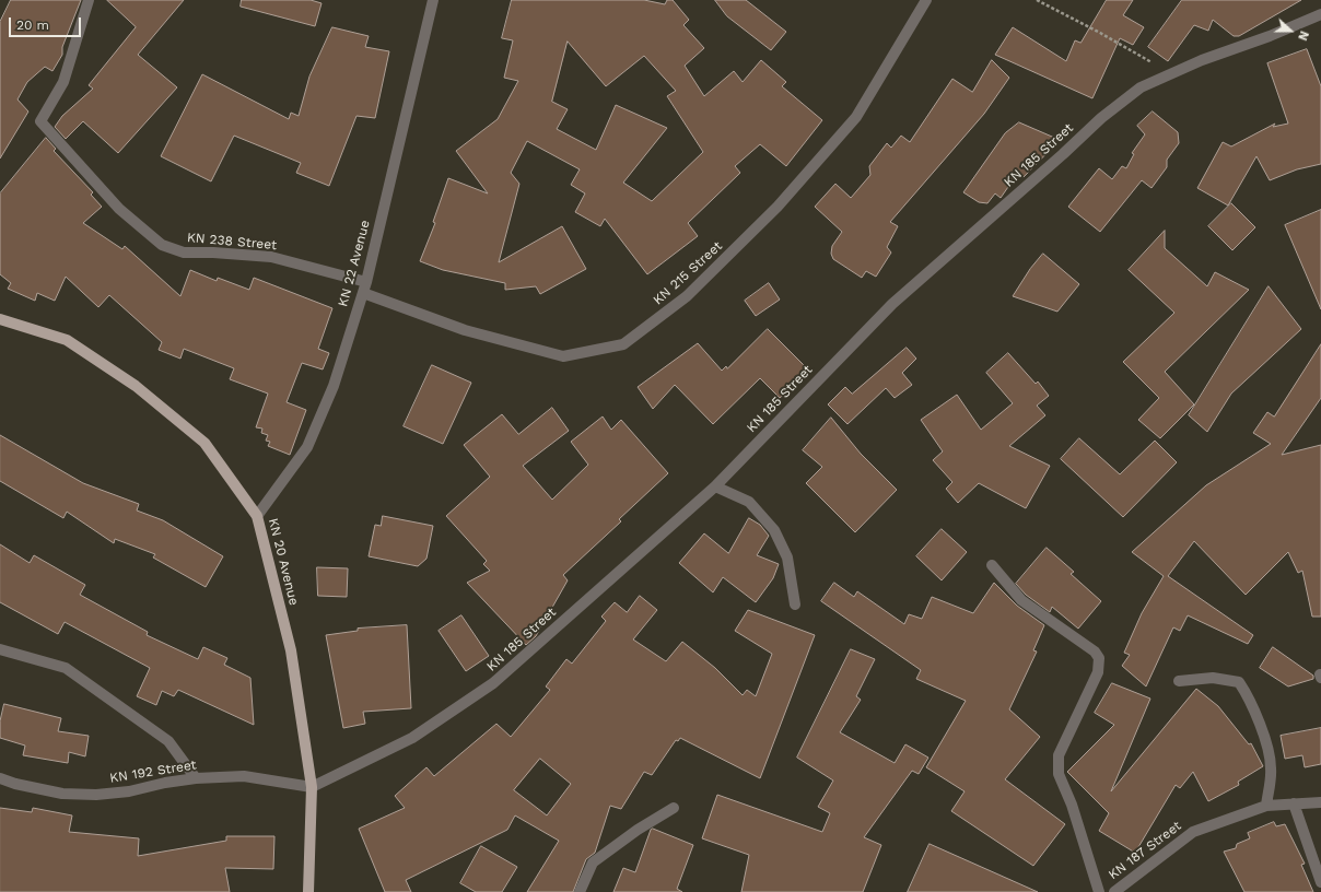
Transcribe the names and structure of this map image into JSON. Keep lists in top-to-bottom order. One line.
{"streets":{"main road":["KN 20 Avenue"],"street":["KN 185 Street","KN 238 Street","KN 22 Avenue","KN 215 Street","KN 192 Street","KN 187 Street"]},"crossings":[["KN 185 Street","KN 20 Avenue"],["KN 185 Street","KN 192 Street"],["KN 238 Street","KN 22 Avenue"],["KN 238 Street","KN 215 Street"],["KN 22 Avenue","KN 215 Street"],["KN 22 Avenue","KN 20 Avenue"],["KN 20 Avenue","KN 192 Street"]],"scale_bar":"20 m","north":"right"}
